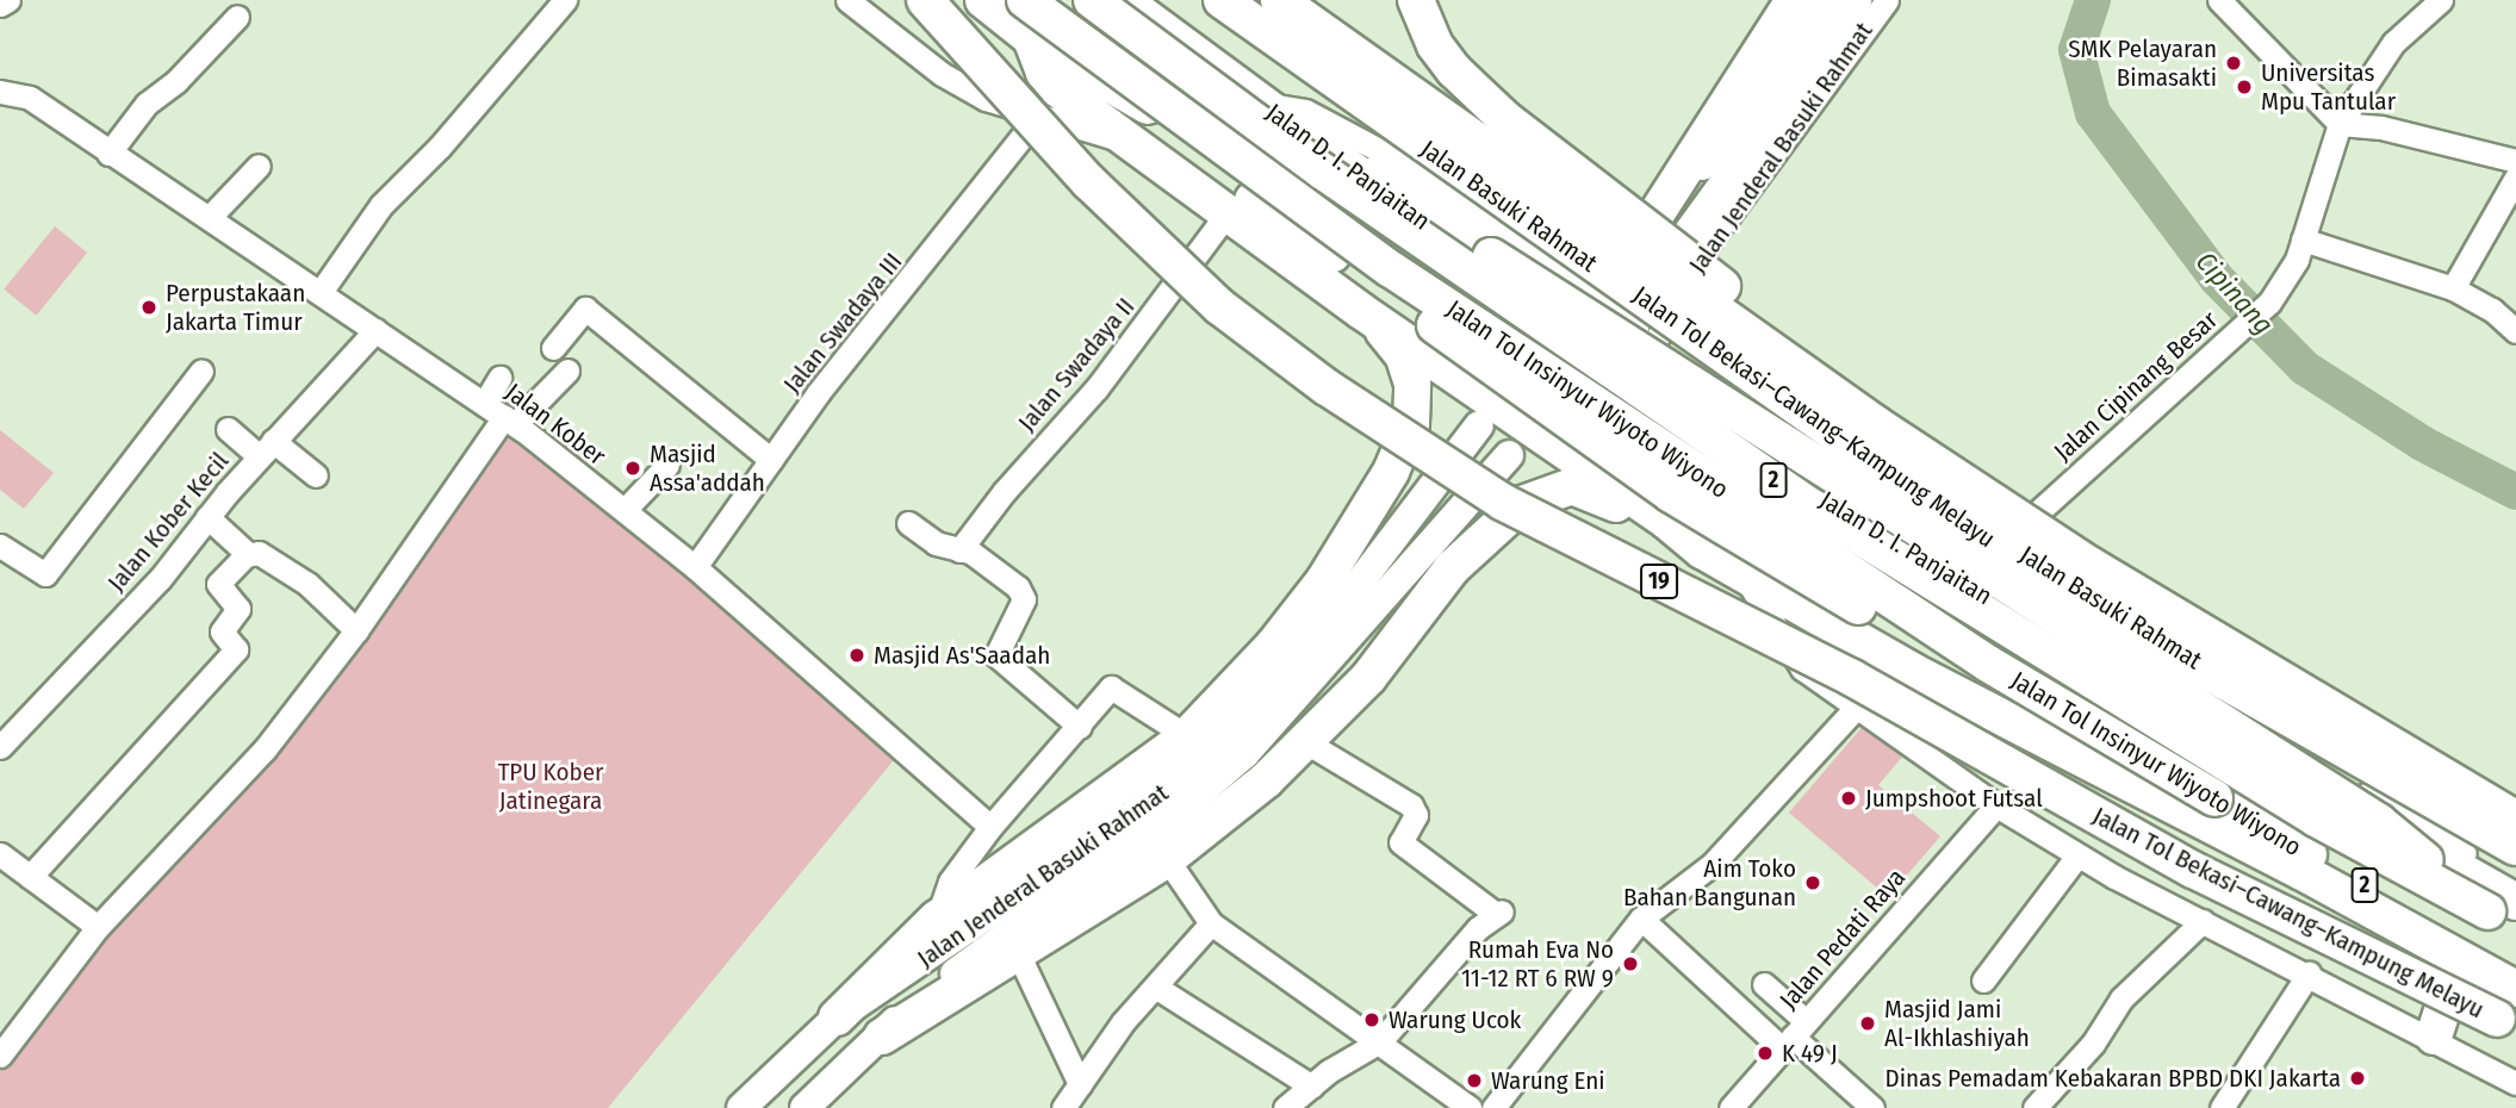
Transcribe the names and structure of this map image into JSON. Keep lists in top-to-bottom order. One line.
{"streets":{"highway":["Jalan D. I. Panjaitan","Jalan Tol Insinyur Wiyoto Wiyono","Jalan Tol Bekasi–Cawang–Kampung Melayu","2","19"],"main road":["Jalan Jenderal Basuki Rahmat"],"street":["Jalan Basuki Rahmat","Jalan Swadaya III","Jalan Swadaya II","Jalan Cipinang Besar","Jalan Kober","Jalan Kober Kecil","Jalan Pedati Raya"]},"crossings":[["Jalan Jenderal Basuki Rahmat","Jalan Basuki Rahmat"],["Jalan D. I. Panjaitan","Jalan Basuki Rahmat"],["Jalan D. I. Panjaitan","Jalan Tol Insinyur Wiyoto Wiyono"],["Jalan Basuki Rahmat","Jalan Cipinang Besar"],["Jalan Swadaya III","Jalan Kober"],["Jalan Kober","Jalan Kober Kecil"]],"water":["Cipinang"],"parks":["TPU Kober Jatinegara"],"places":["SMK Pelayaran Bimasakti","Universitas Mpu Tantular","Perpustakaan Jakarta Timur","Masjid Assa'addah","Masjid As'Saadah","Jumpshoot Futsal","Aim Toko Bahan Bangunan","Rumah Eva No 11-12 RT 6 RW 9","Warung Ucok","Masjid Jami Al-Ikhlashiyah","K 49 J","Dinas Pemadam Kebakaran BPBD DKI Jakarta","Warung Eni"]}
